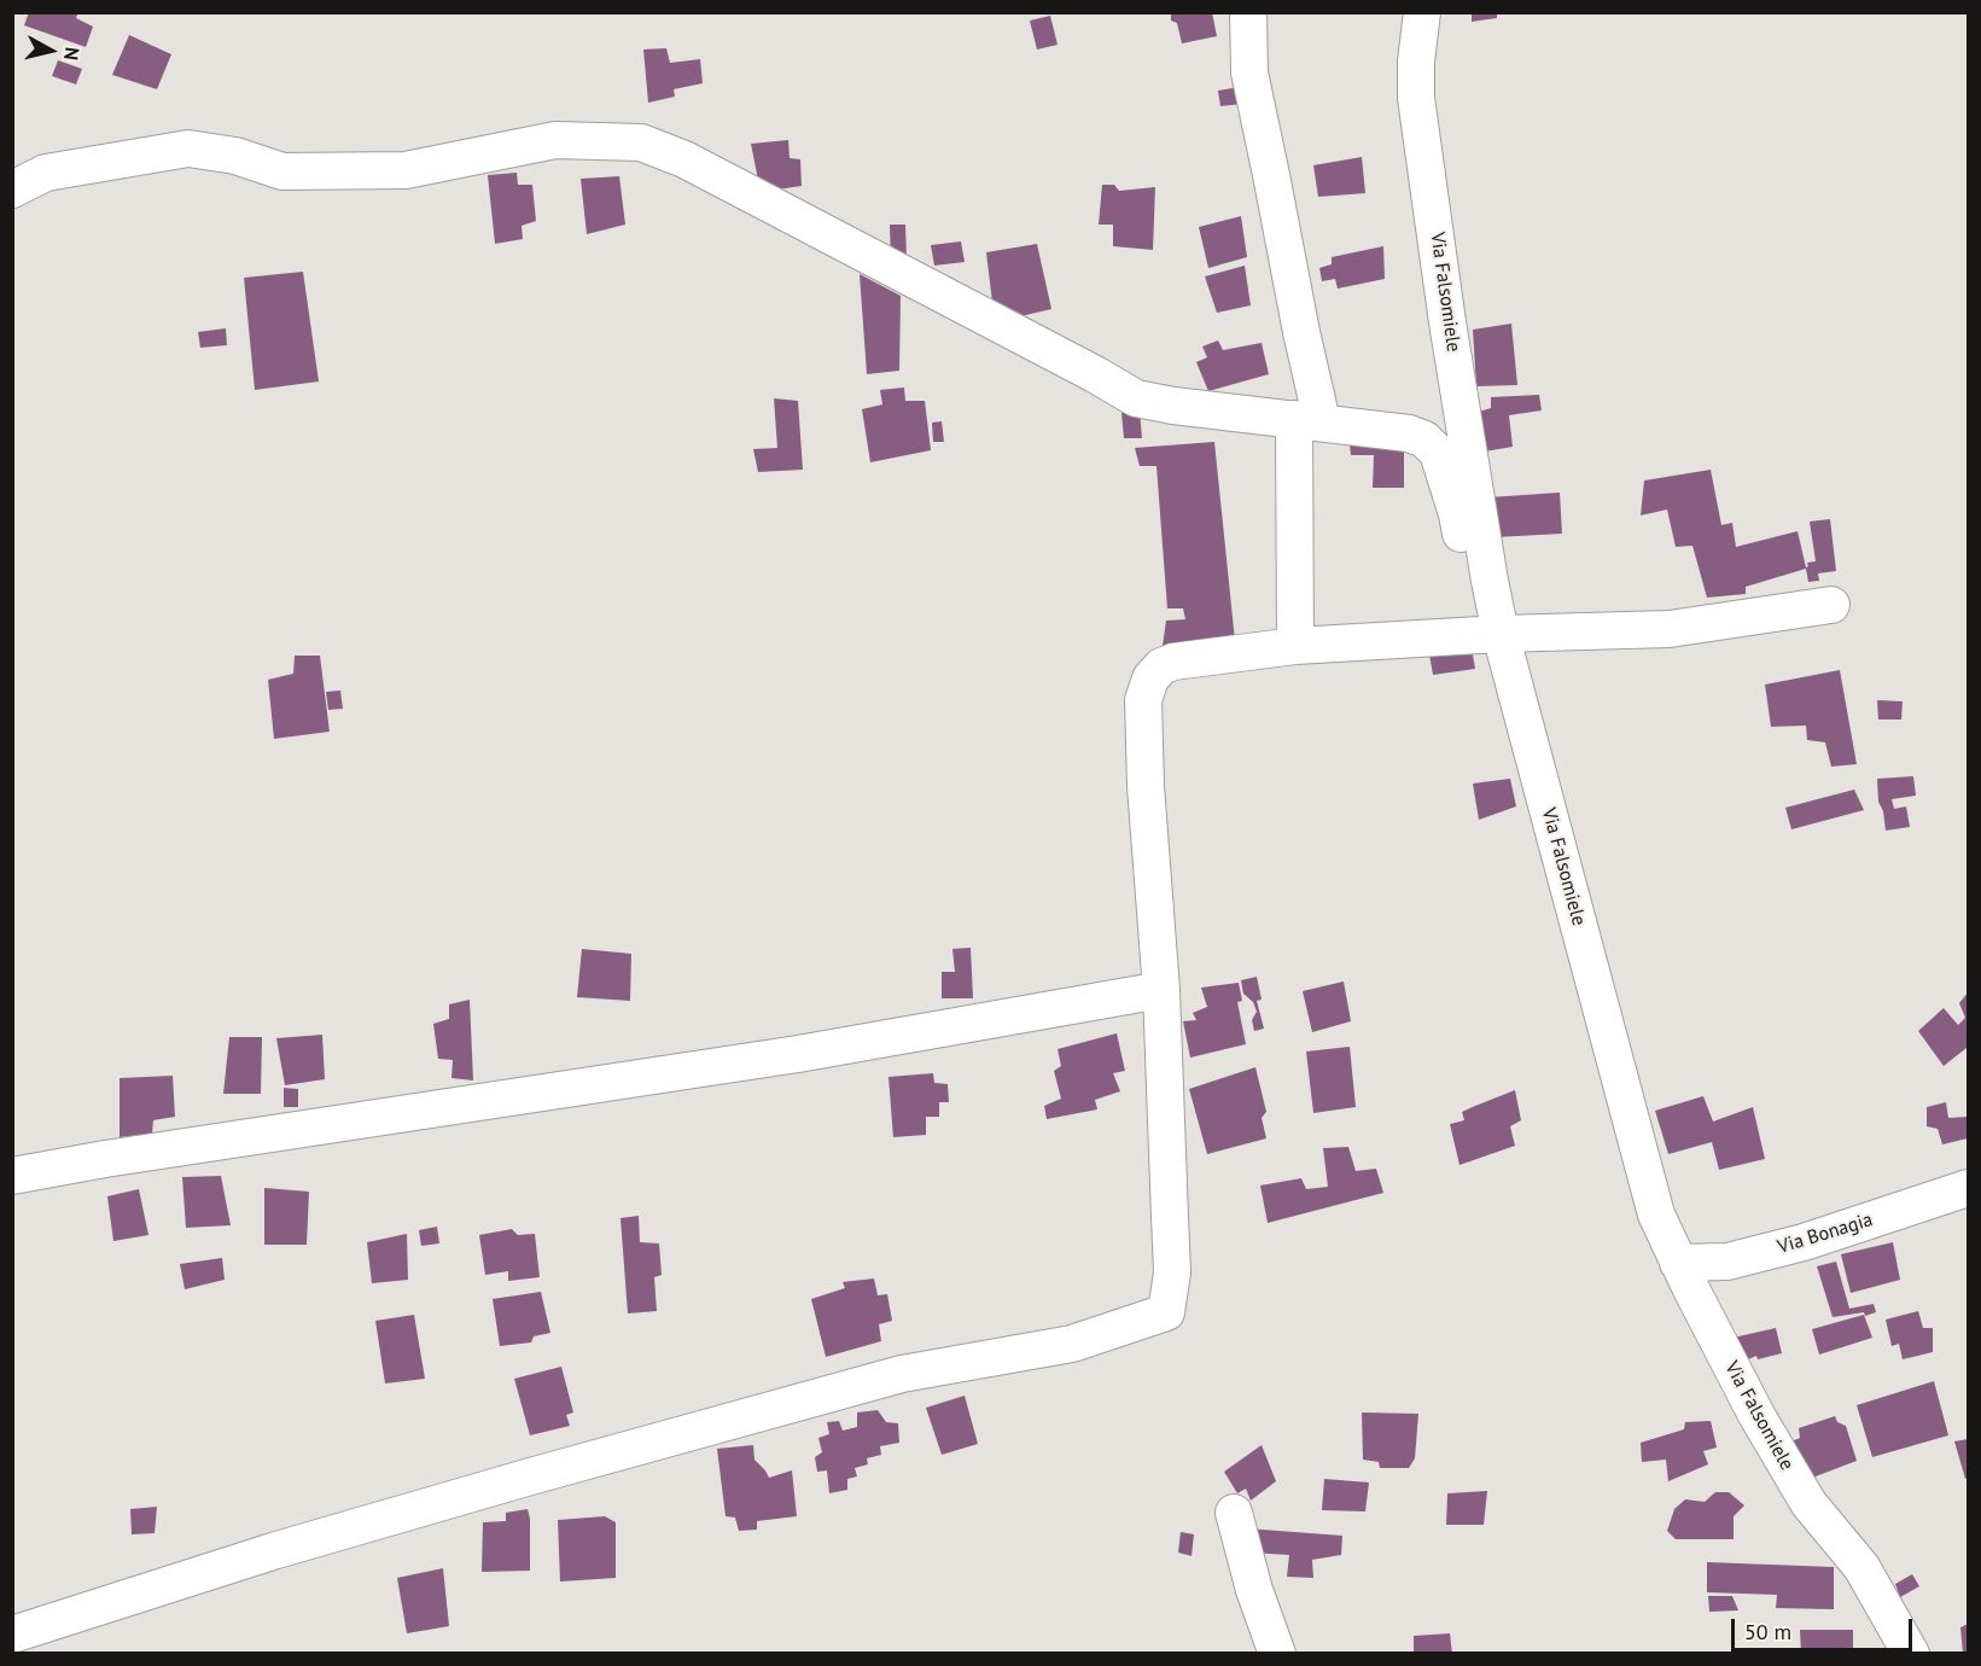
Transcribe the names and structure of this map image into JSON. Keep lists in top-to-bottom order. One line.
{"streets":{"street":["Via Falsomiele","Via Bonagia"]},"crossings":[["Via Falsomiele","Via Bonagia"]],"scale_bar":"50 m","north":"right"}
